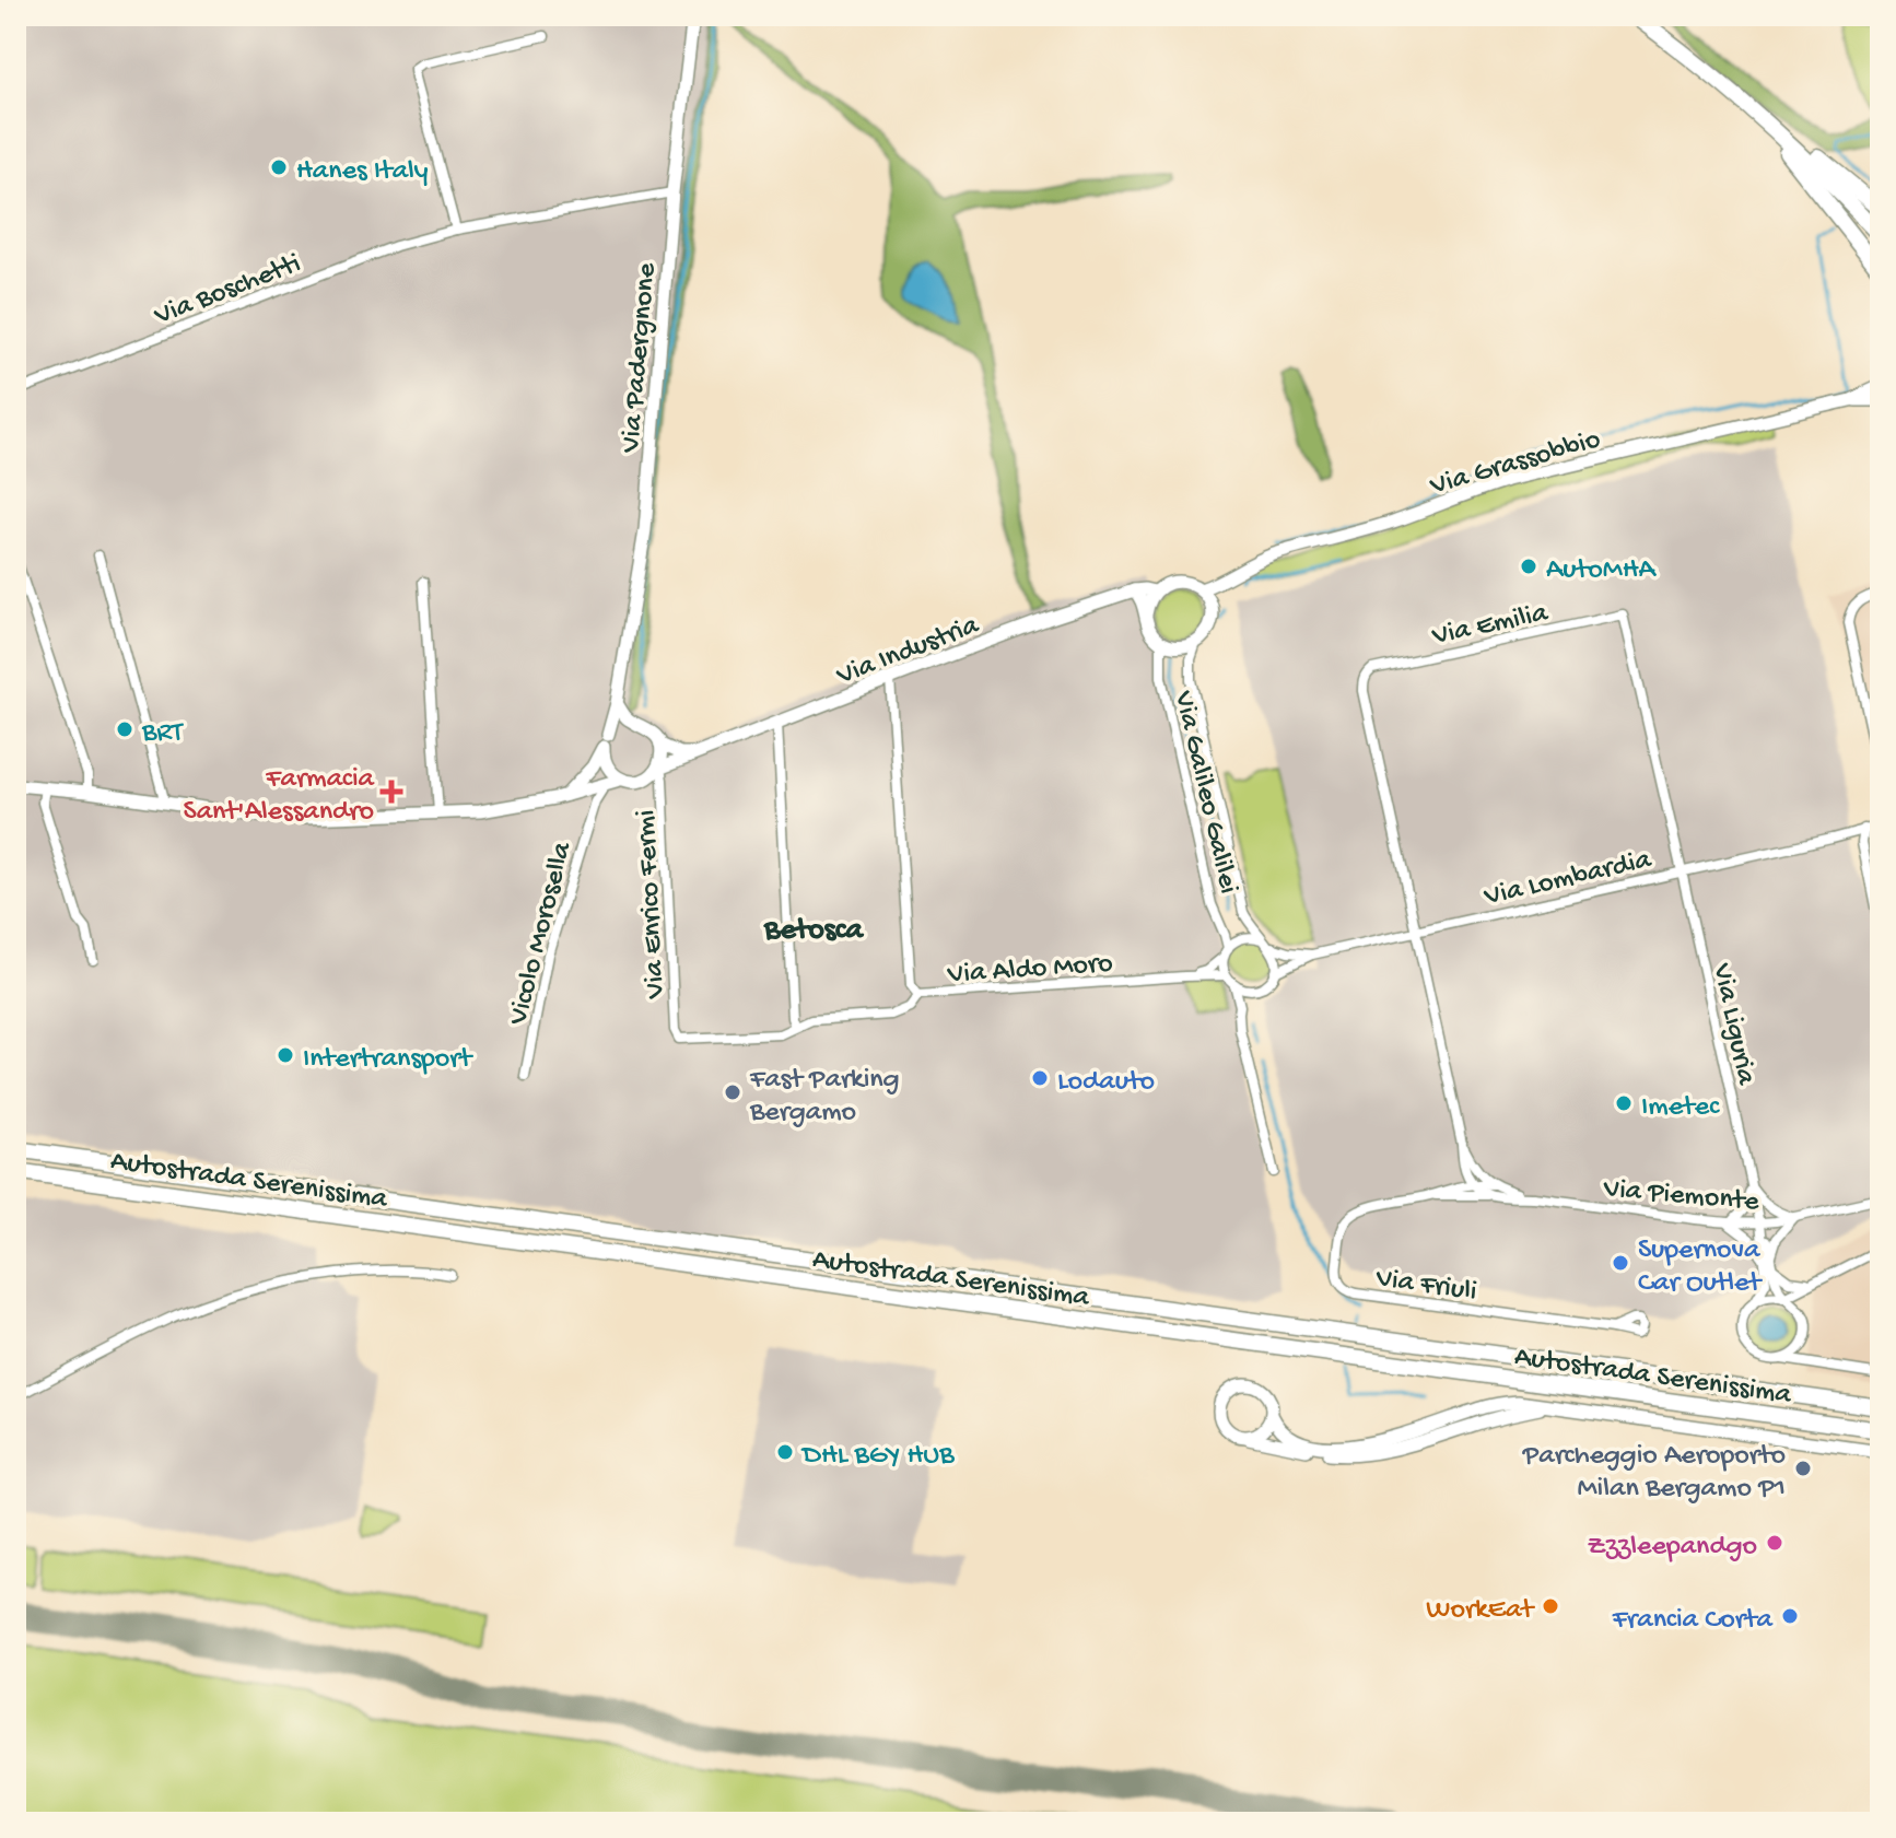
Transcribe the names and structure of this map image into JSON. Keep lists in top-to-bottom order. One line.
{"streets":{"highway":["Autostrada Serenissima"],"street":["Via Boschetti","Via Padergnone","Via Grassobbio","Via Emilia","Via Industria","Via Galileo Galilei","Via Lombardia","Via Enrico Fermi","Vicolo Morosella","Via Aldo Moro","Via Liguria","Via Piemonte","Via Friuli"]},"crossings":[["Via Boschetti","Via Padergnone"],["Via Padergnone","Via Industria"],["Via Padergnone","Via Enrico Fermi"],["Via Grassobbio","Via Industria"],["Via Grassobbio","Via Galileo Galilei"],["Via Emilia","Via Lombardia"],["Via Emilia","Via Liguria"],["Via Industria","Via Galileo Galilei"],["Via Industria","Via Enrico Fermi"],["Via Galileo Galilei","Via Lombardia"],["Via Galileo Galilei","Via Aldo Moro"],["Via Lombardia","Via Aldo Moro"],["Via Lombardia","Via Liguria"],["Via Enrico Fermi","Via Aldo Moro"],["Via Liguria","Via Piemonte"],["Via Piemonte","Via Friuli"]],"districts":["Betosca"],"places":{"other":["Hanes Italy","AutoMHA","BRT","Intertransport","Lodauto","Fast Parking Bergamo","Imetec","Supernova Car Outlet","DHL BGY HUB","Parcheggio Aeroporto Milan Bergamo P1","Zzzleepandgo","WorkEat","Francia Corta"],"health":["Farmacia Sant'Alessandro"]}}
